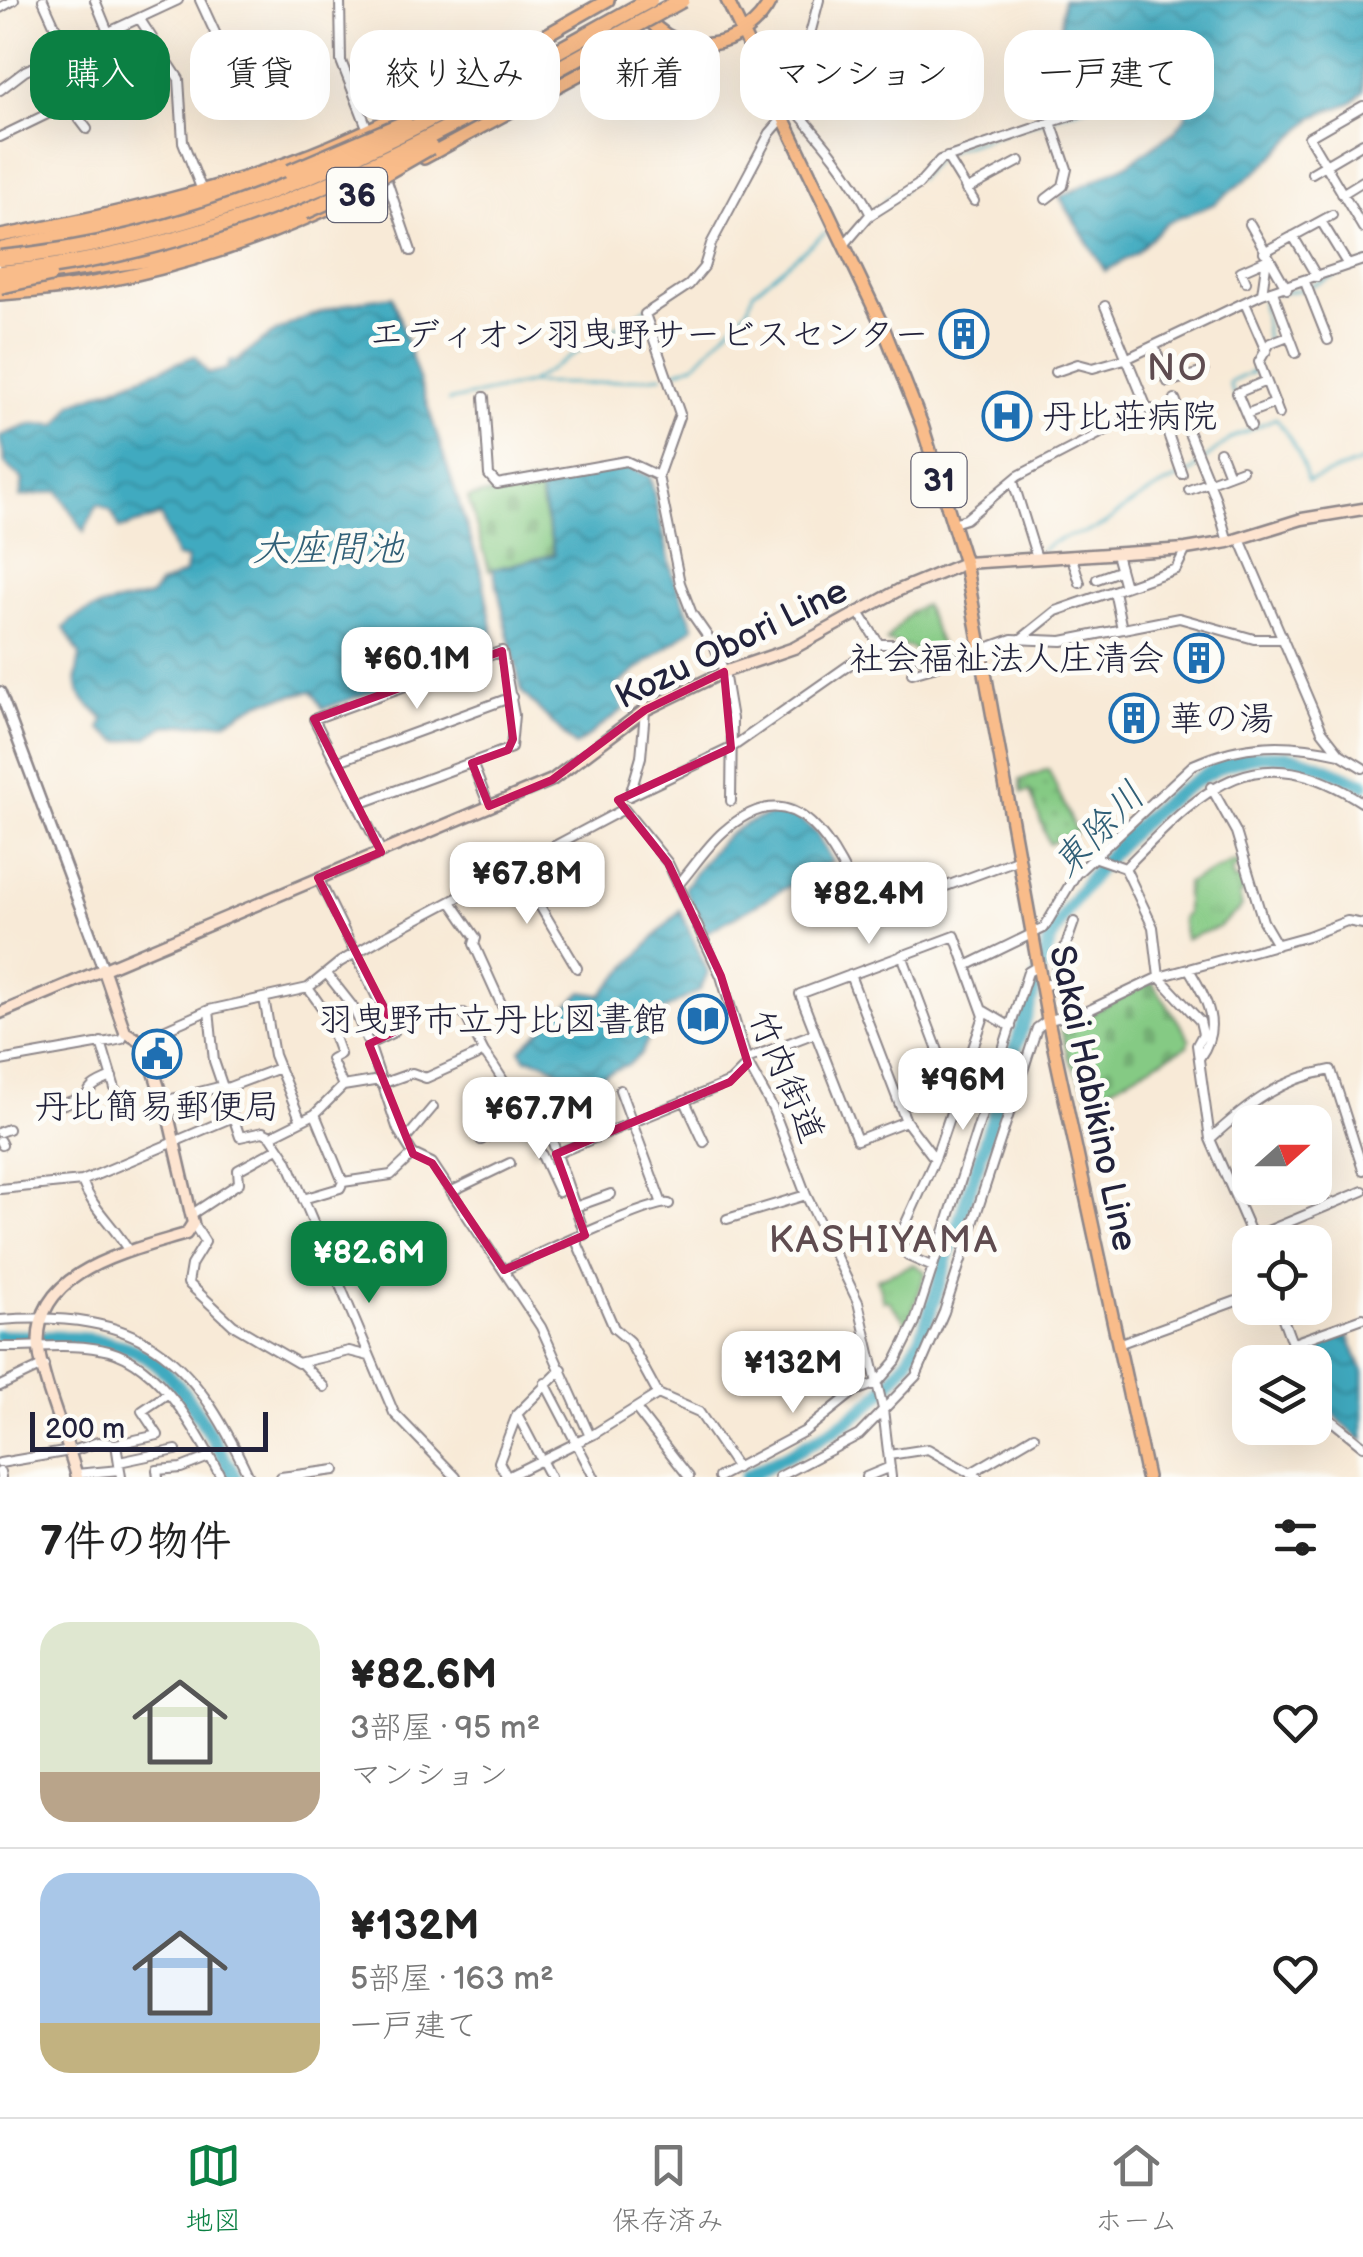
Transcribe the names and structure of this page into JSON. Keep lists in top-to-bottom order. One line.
{"streets":{"main road":["36","31","Kozu Obori Line","Sakai Habikino Line"],"street":["竹内街道"]},"crossings":[["Kozu Obori Line","Sakai Habikino Line"]],"districts":["NO","KASHIYAMA"],"water":["大座間池","東除川"],"places":{"building":["エディオン羽曳野サービスセンター","社会福祉法人庄清会","華の湯"],"hospital":["丹比荘病院"],"library":["羽曳野市立丹比図書館"],"public building":["丹比簡易郵便局"]},"scale_bar":"200 m","north":"right","page":{"chip":["購入","賃貸","絞り込み","新着","マンション","一戸建て"],"price":["¥60.1M","¥67.8M","¥82.4M","¥96M","¥67.7M","¥82.6M","¥132M"],"scale":"200 m","heading":"7件の物件","list":[{"name":"¥82.6M","note":"3部屋 · 95 m² · マンション"},{"name":"¥132M","note":"5部屋 · 163 m² · 一戸建て"}],"tabs":["地図","保存済み","ホーム"]}}
